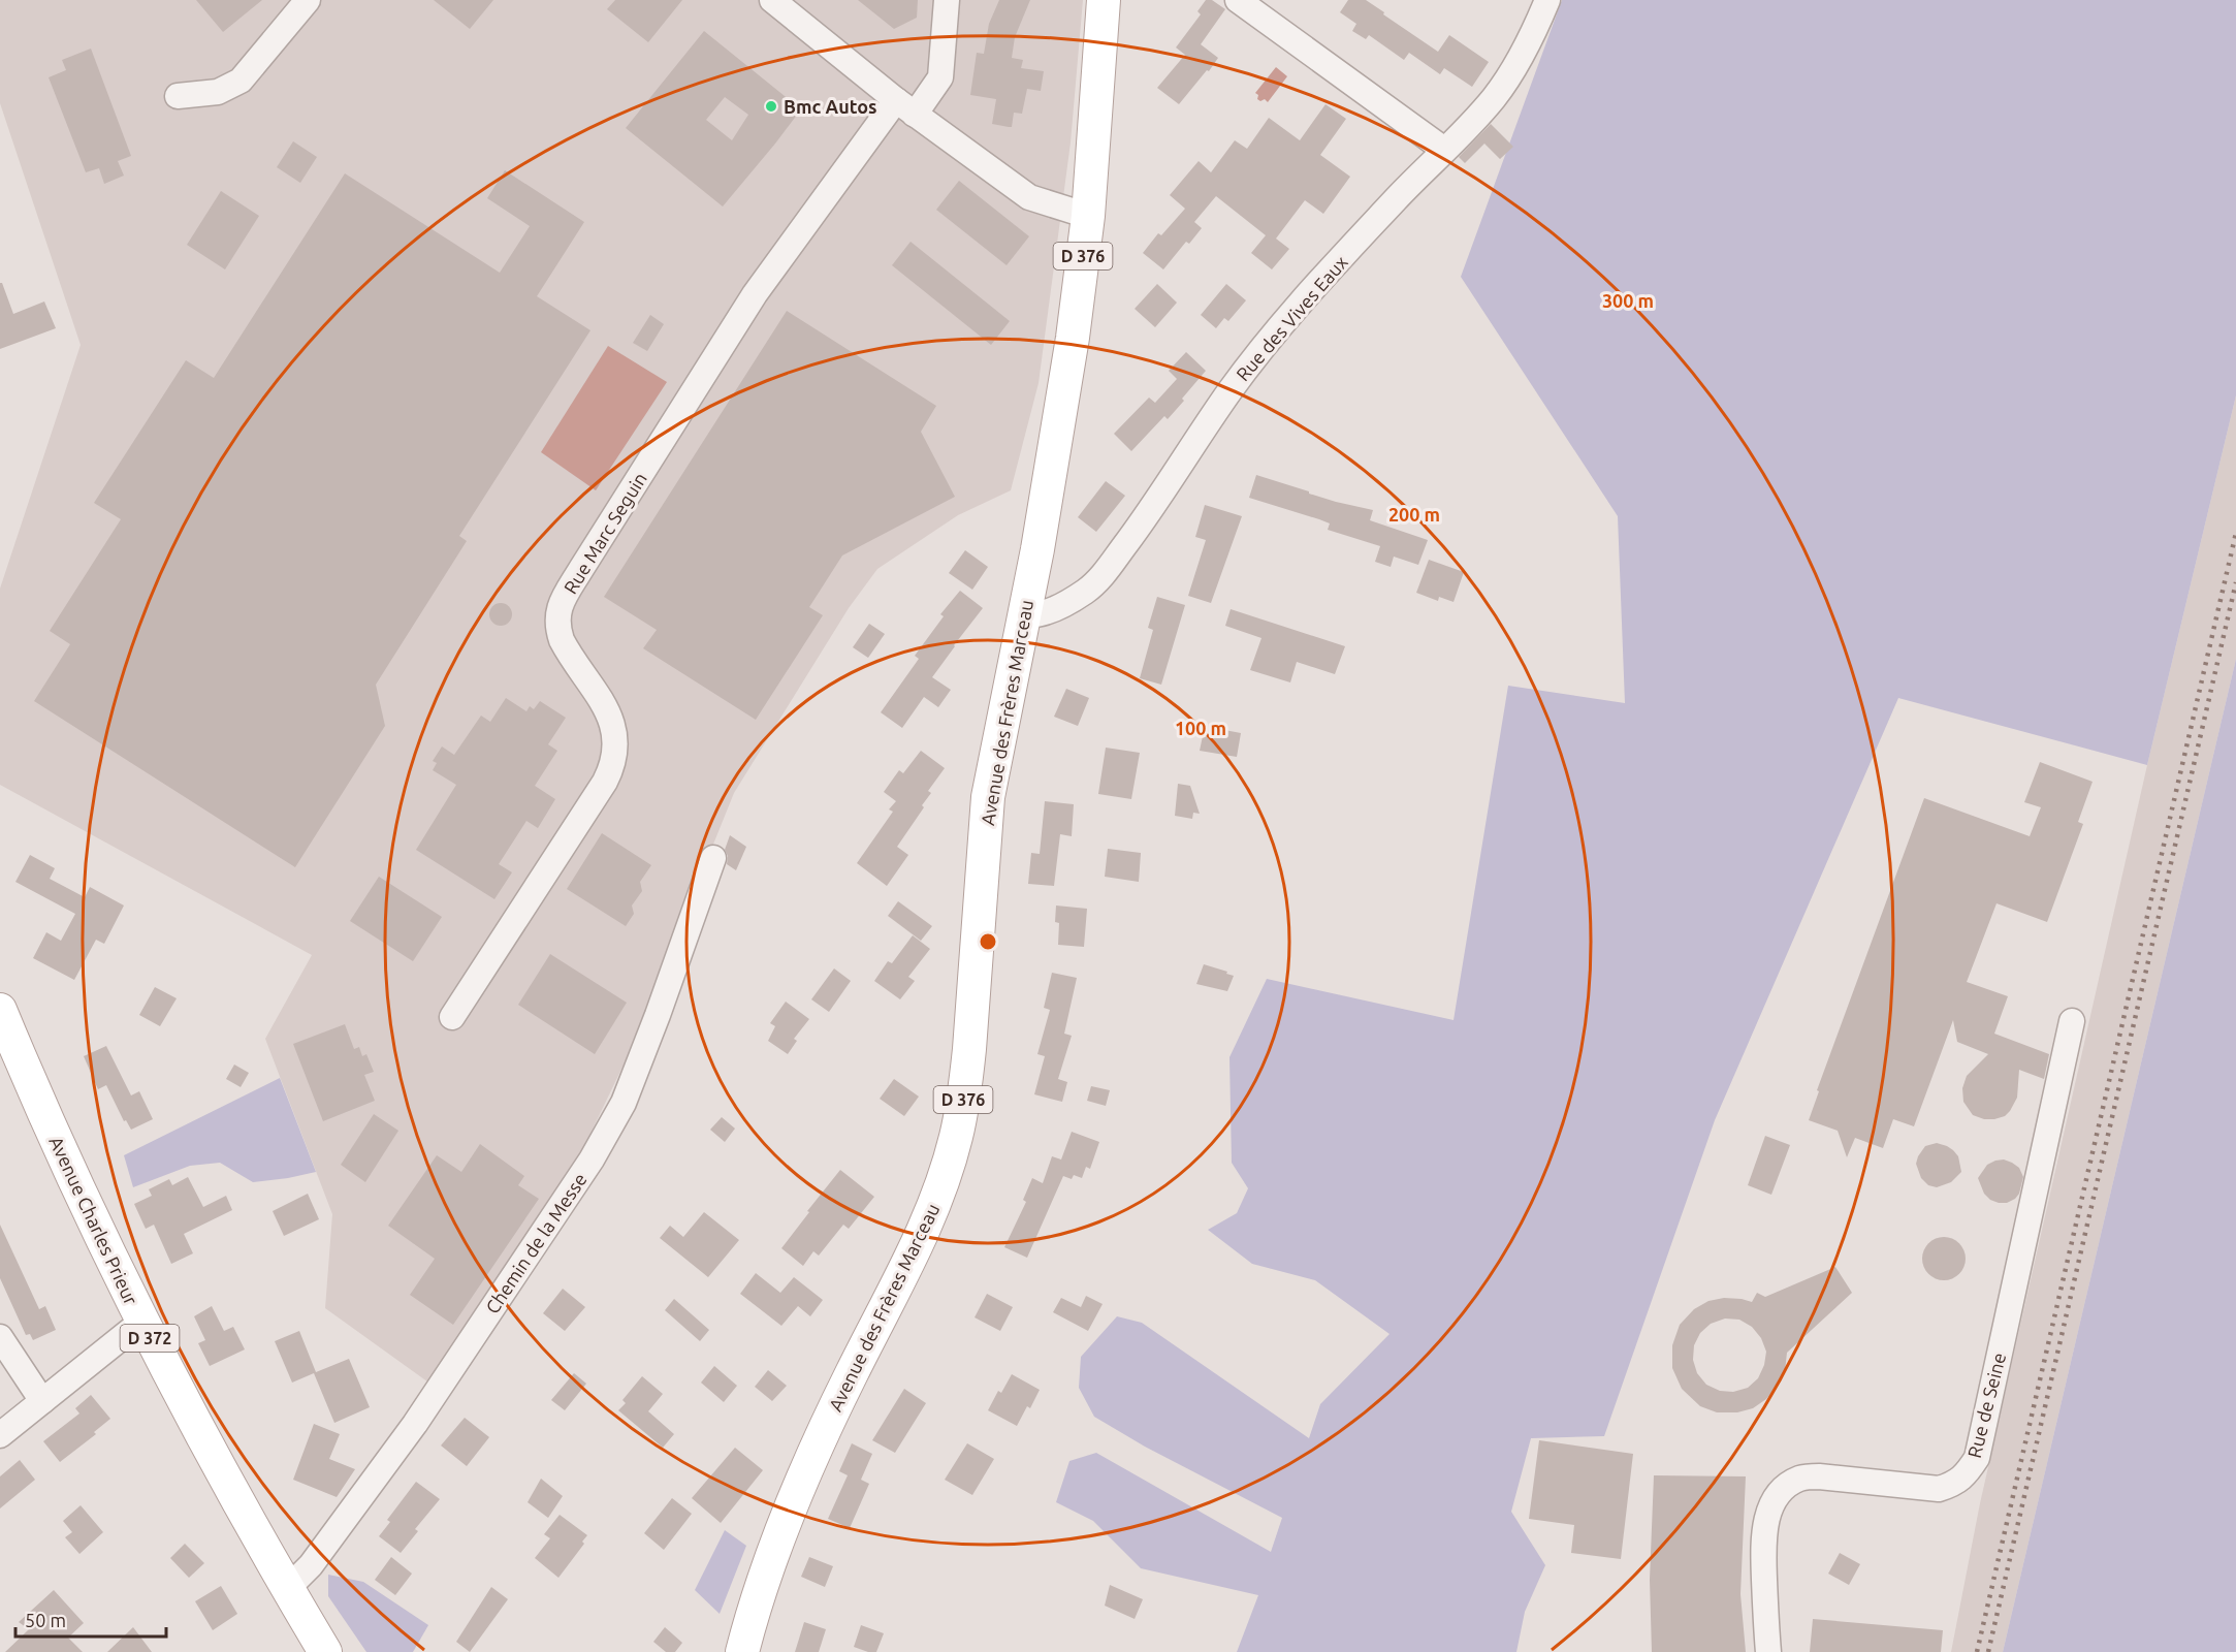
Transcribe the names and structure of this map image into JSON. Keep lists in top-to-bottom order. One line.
{"streets":{"main road":["D 376","Avenue des Frères Marceau","Avenue Charles Prieur","D 372"],"street":["Rue des Vives Eaux","Rue Marc Seguin","Chemin de la Messe","Rue de Seine"]},"crossings":[["D 376","Avenue des Frères Marceau"],["Rue des Vives Eaux","Avenue des Frères Marceau"],["Avenue Charles Prieur","Chemin de la Messe"]],"places":["Bmc Autos"],"scale_bar":"50 m","rings":["300 m","200 m","100 m"]}
